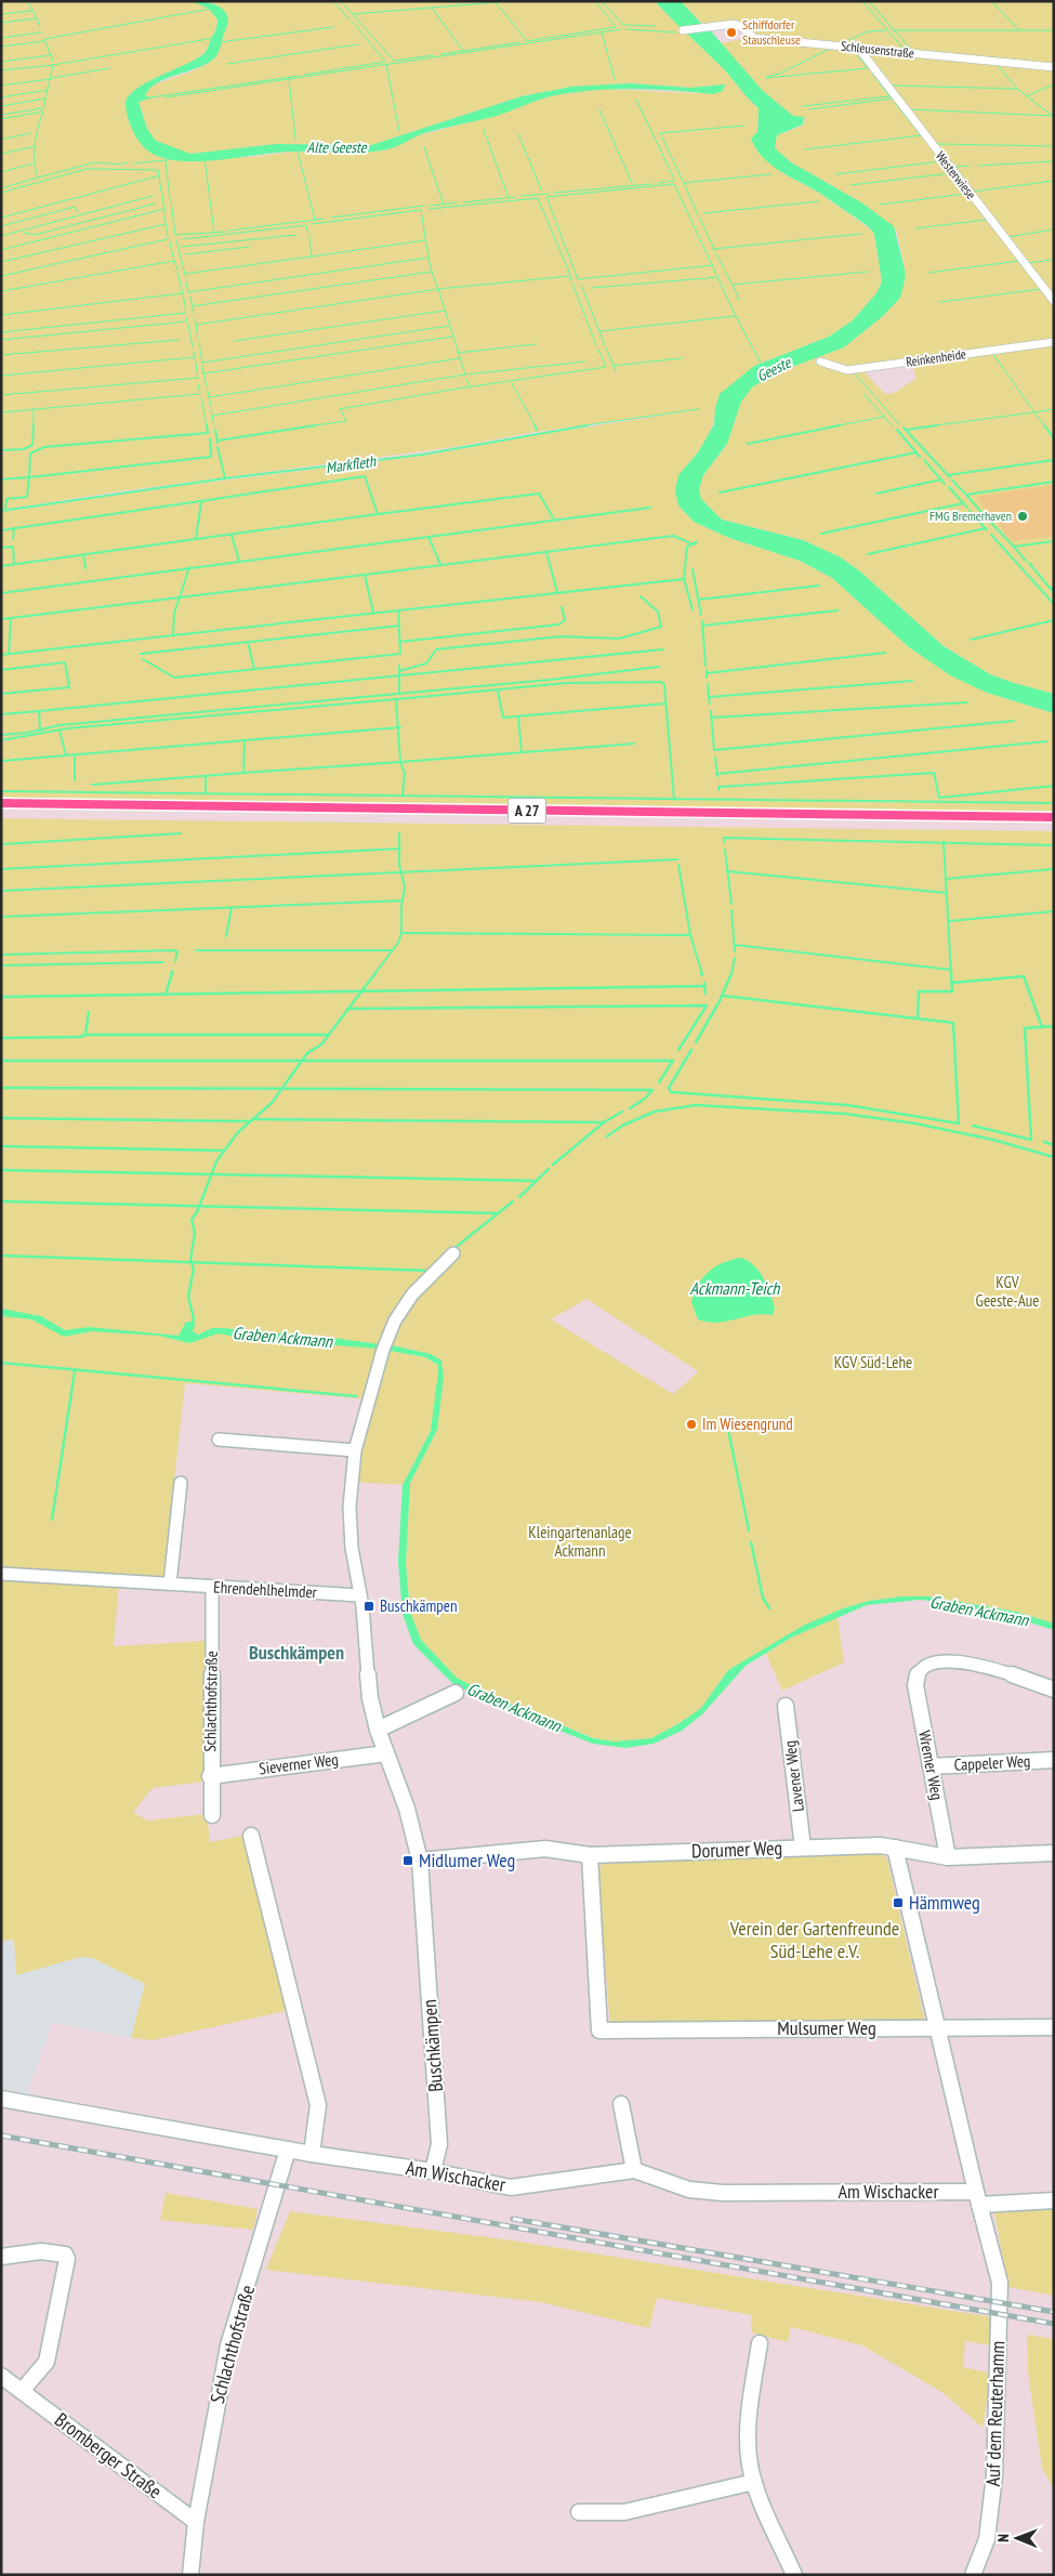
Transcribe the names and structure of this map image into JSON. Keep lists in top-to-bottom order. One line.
{"streets":{"highway":["A 27"],"street":["Schleusenstraße","Westerwiese","Reinkenheide","Ehrendehlhelmder","Schlachthofstraße","Cappeler Weg","Sieverner Weg","Wremer Weg","Lavener Weg","Dorumer Weg","Mulsumer Weg","Buschkämpen","Am Wischacker","Auf dem Reuterhamm","Bromberger Straße"]},"crossings":[["Schleusenstraße","Westerwiese"],["Ehrendehlhelmder","Schlachthofstraße"],["Ehrendehlhelmder","Buschkämpen"],["Schlachthofstraße","Sieverner Weg"],["Schlachthofstraße","Am Wischacker"],["Schlachthofstraße","Bromberger Straße"],["Cappeler Weg","Wremer Weg"],["Sieverner Weg","Buschkämpen"],["Wremer Weg","Dorumer Weg"],["Lavener Weg","Dorumer Weg"],["Dorumer Weg","Mulsumer Weg"],["Dorumer Weg","Buschkämpen"],["Buschkämpen","Am Wischacker"],["Am Wischacker","Auf dem Reuterhamm"]],"districts":["Buschkämpen"],"water":["Alte Geeste","Geeste","Markfleth","Ackmann-Teich","Graben Ackmann"],"parks":["KGV Geeste-Aue","KGV Süd-Lehe","Kleingartenanlage Ackmann","Verein der Gartenfreunde Süd-Lehe e.V."],"places":{"other":["Schiffdorfer Stauschleuse","FMG Bremerhaven","Im Wiesengrund"],"transit":["Buschkämpen","Midlumer Weg","Hämmweg"]},"north":"left"}
